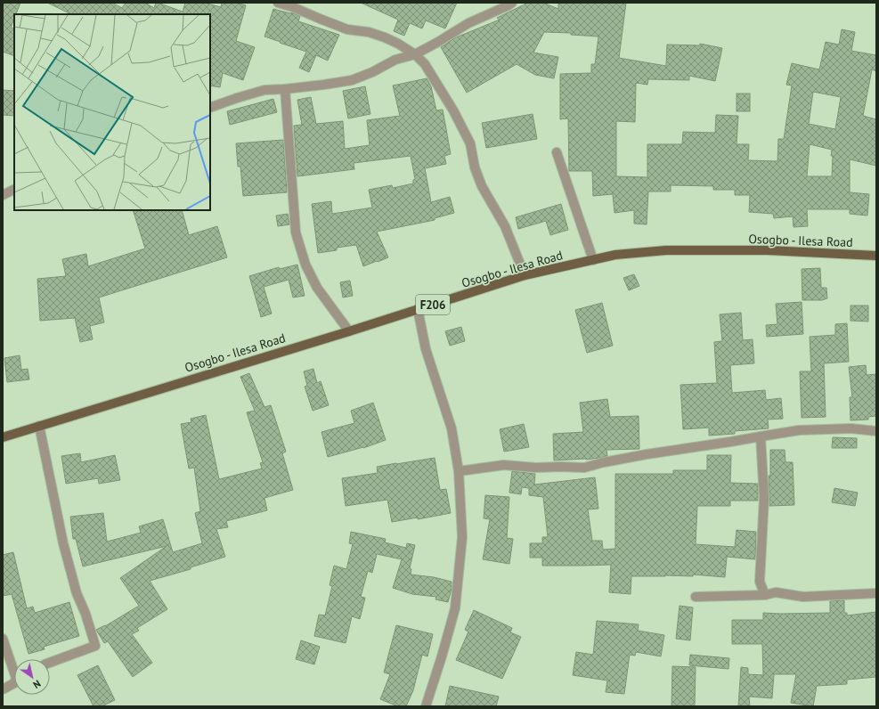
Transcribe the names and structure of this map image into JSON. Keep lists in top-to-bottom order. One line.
{"streets":{"main road":["Osogbo - Ilesa Road","F206"]},"north":"bottom right"}
